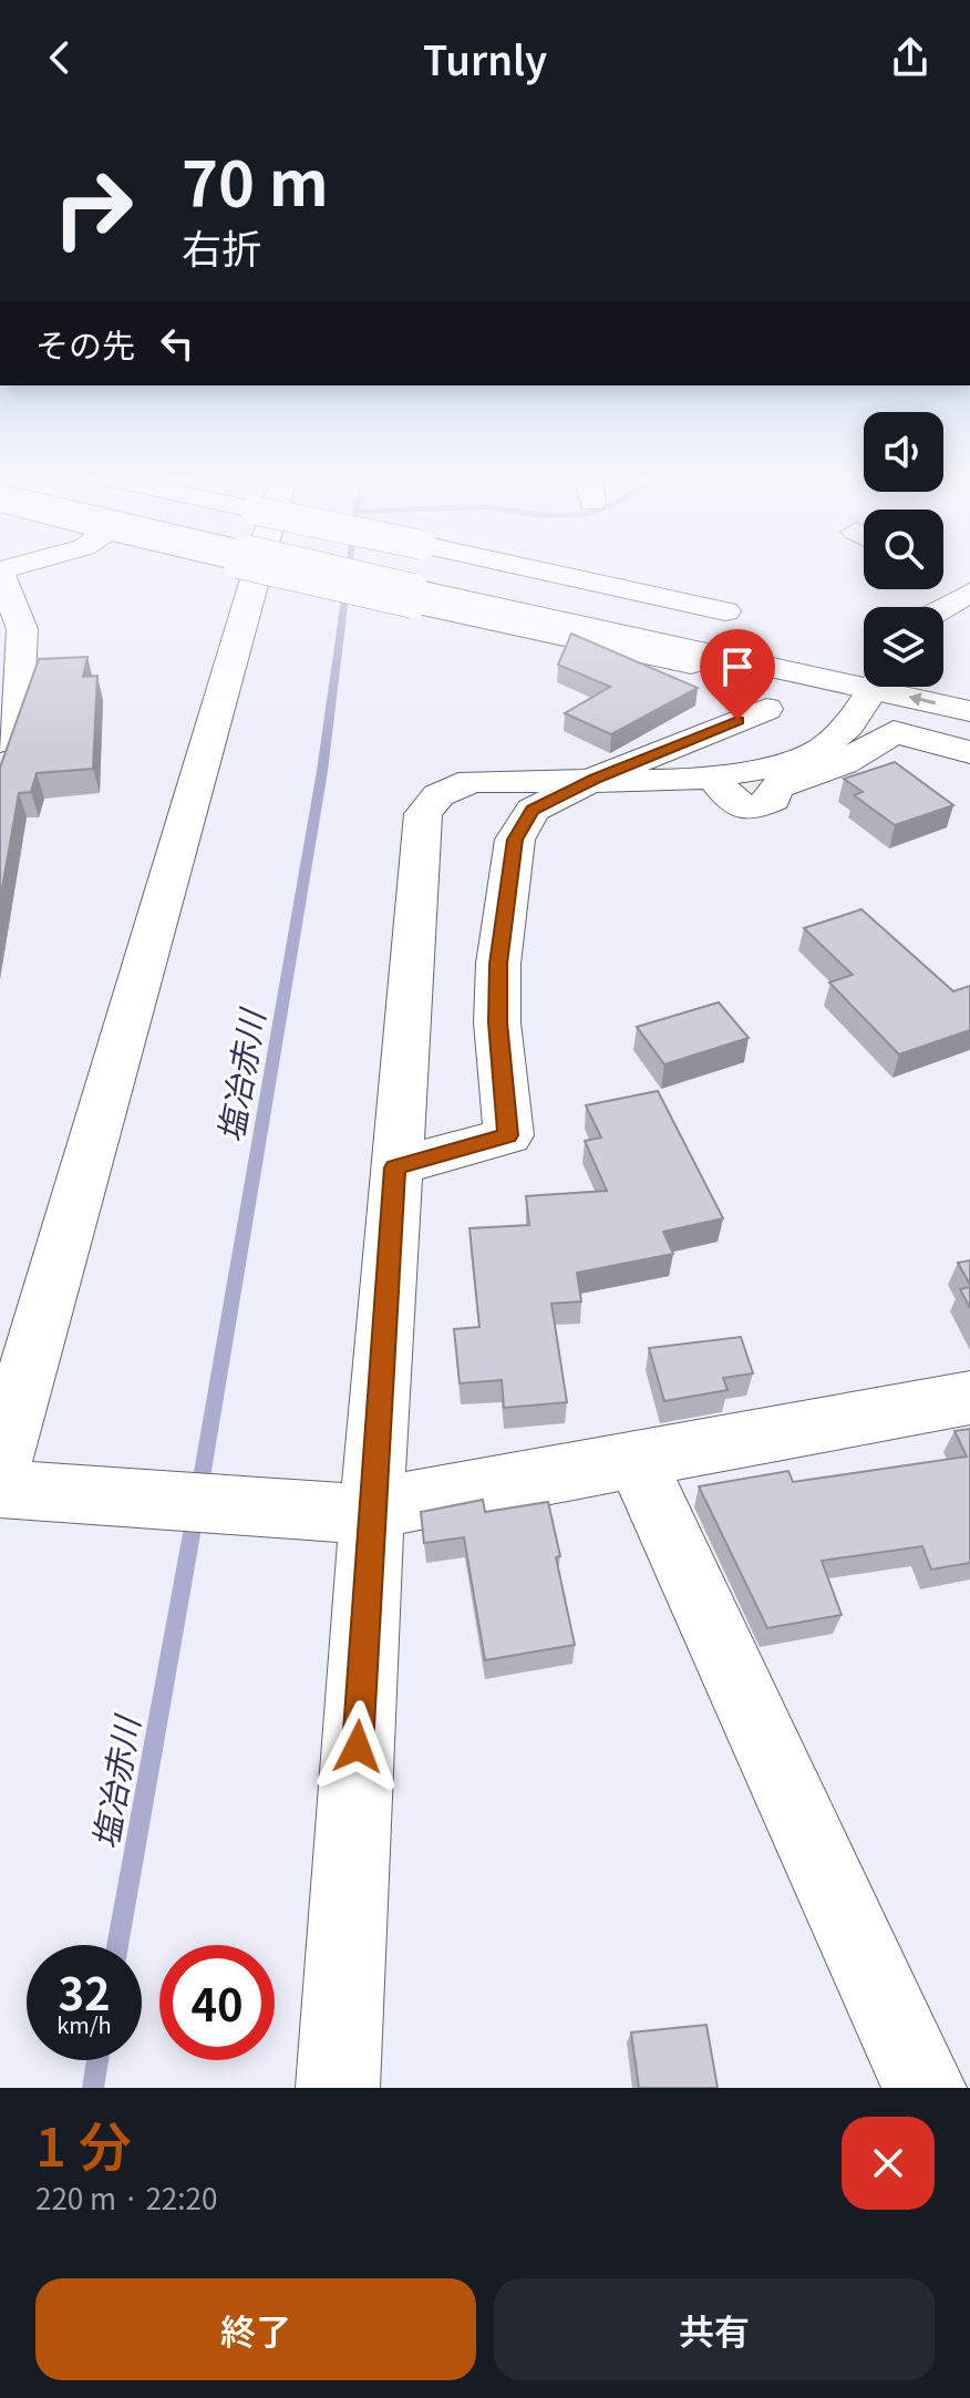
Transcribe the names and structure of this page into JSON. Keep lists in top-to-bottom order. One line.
{"water":["塩冶赤川"],"page":{"header":"Turnly","turn":["70 m","右折"],"then":"その先","speed":"32 km/h","limit":"40","heading":["1 分","220 m · 22:20"],"buttons":["終了","共有"]}}
